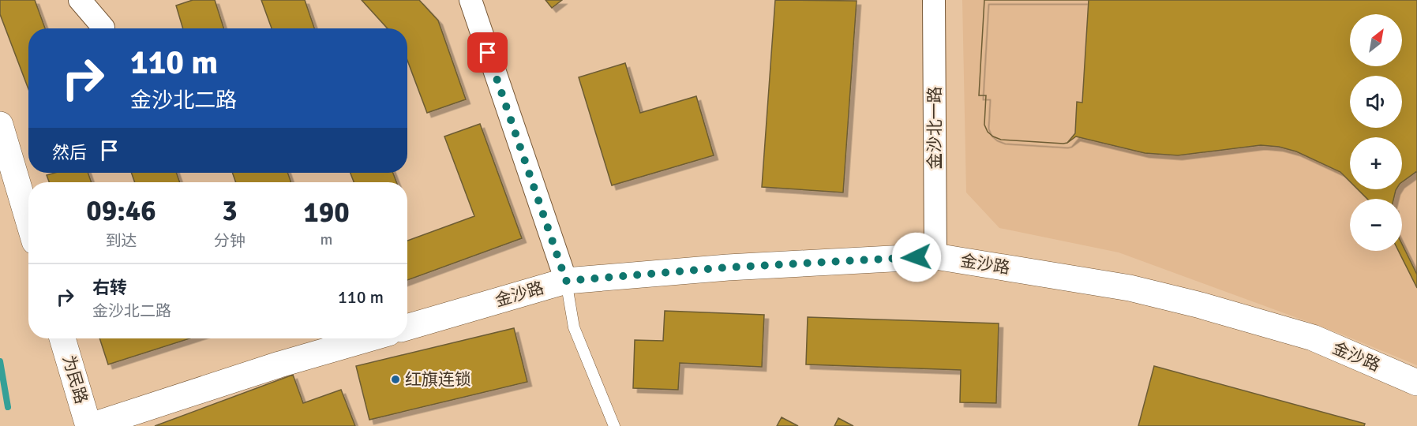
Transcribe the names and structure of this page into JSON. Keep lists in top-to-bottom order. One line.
{"streets":{"street":["金沙北一路","金沙路","为民路"]},"crossings":[["金沙北一路","金沙路"]],"places":["红旗连锁"],"north":"top right","page":{"map_buttons":["+","−"],"turn":["110 m","金沙北二路"],"then":"然后","eta":["09:46","到达","3","分钟","190","m"],"list":[{"name":"右转","note":"金沙北二路","value":"110 m"}]}}
